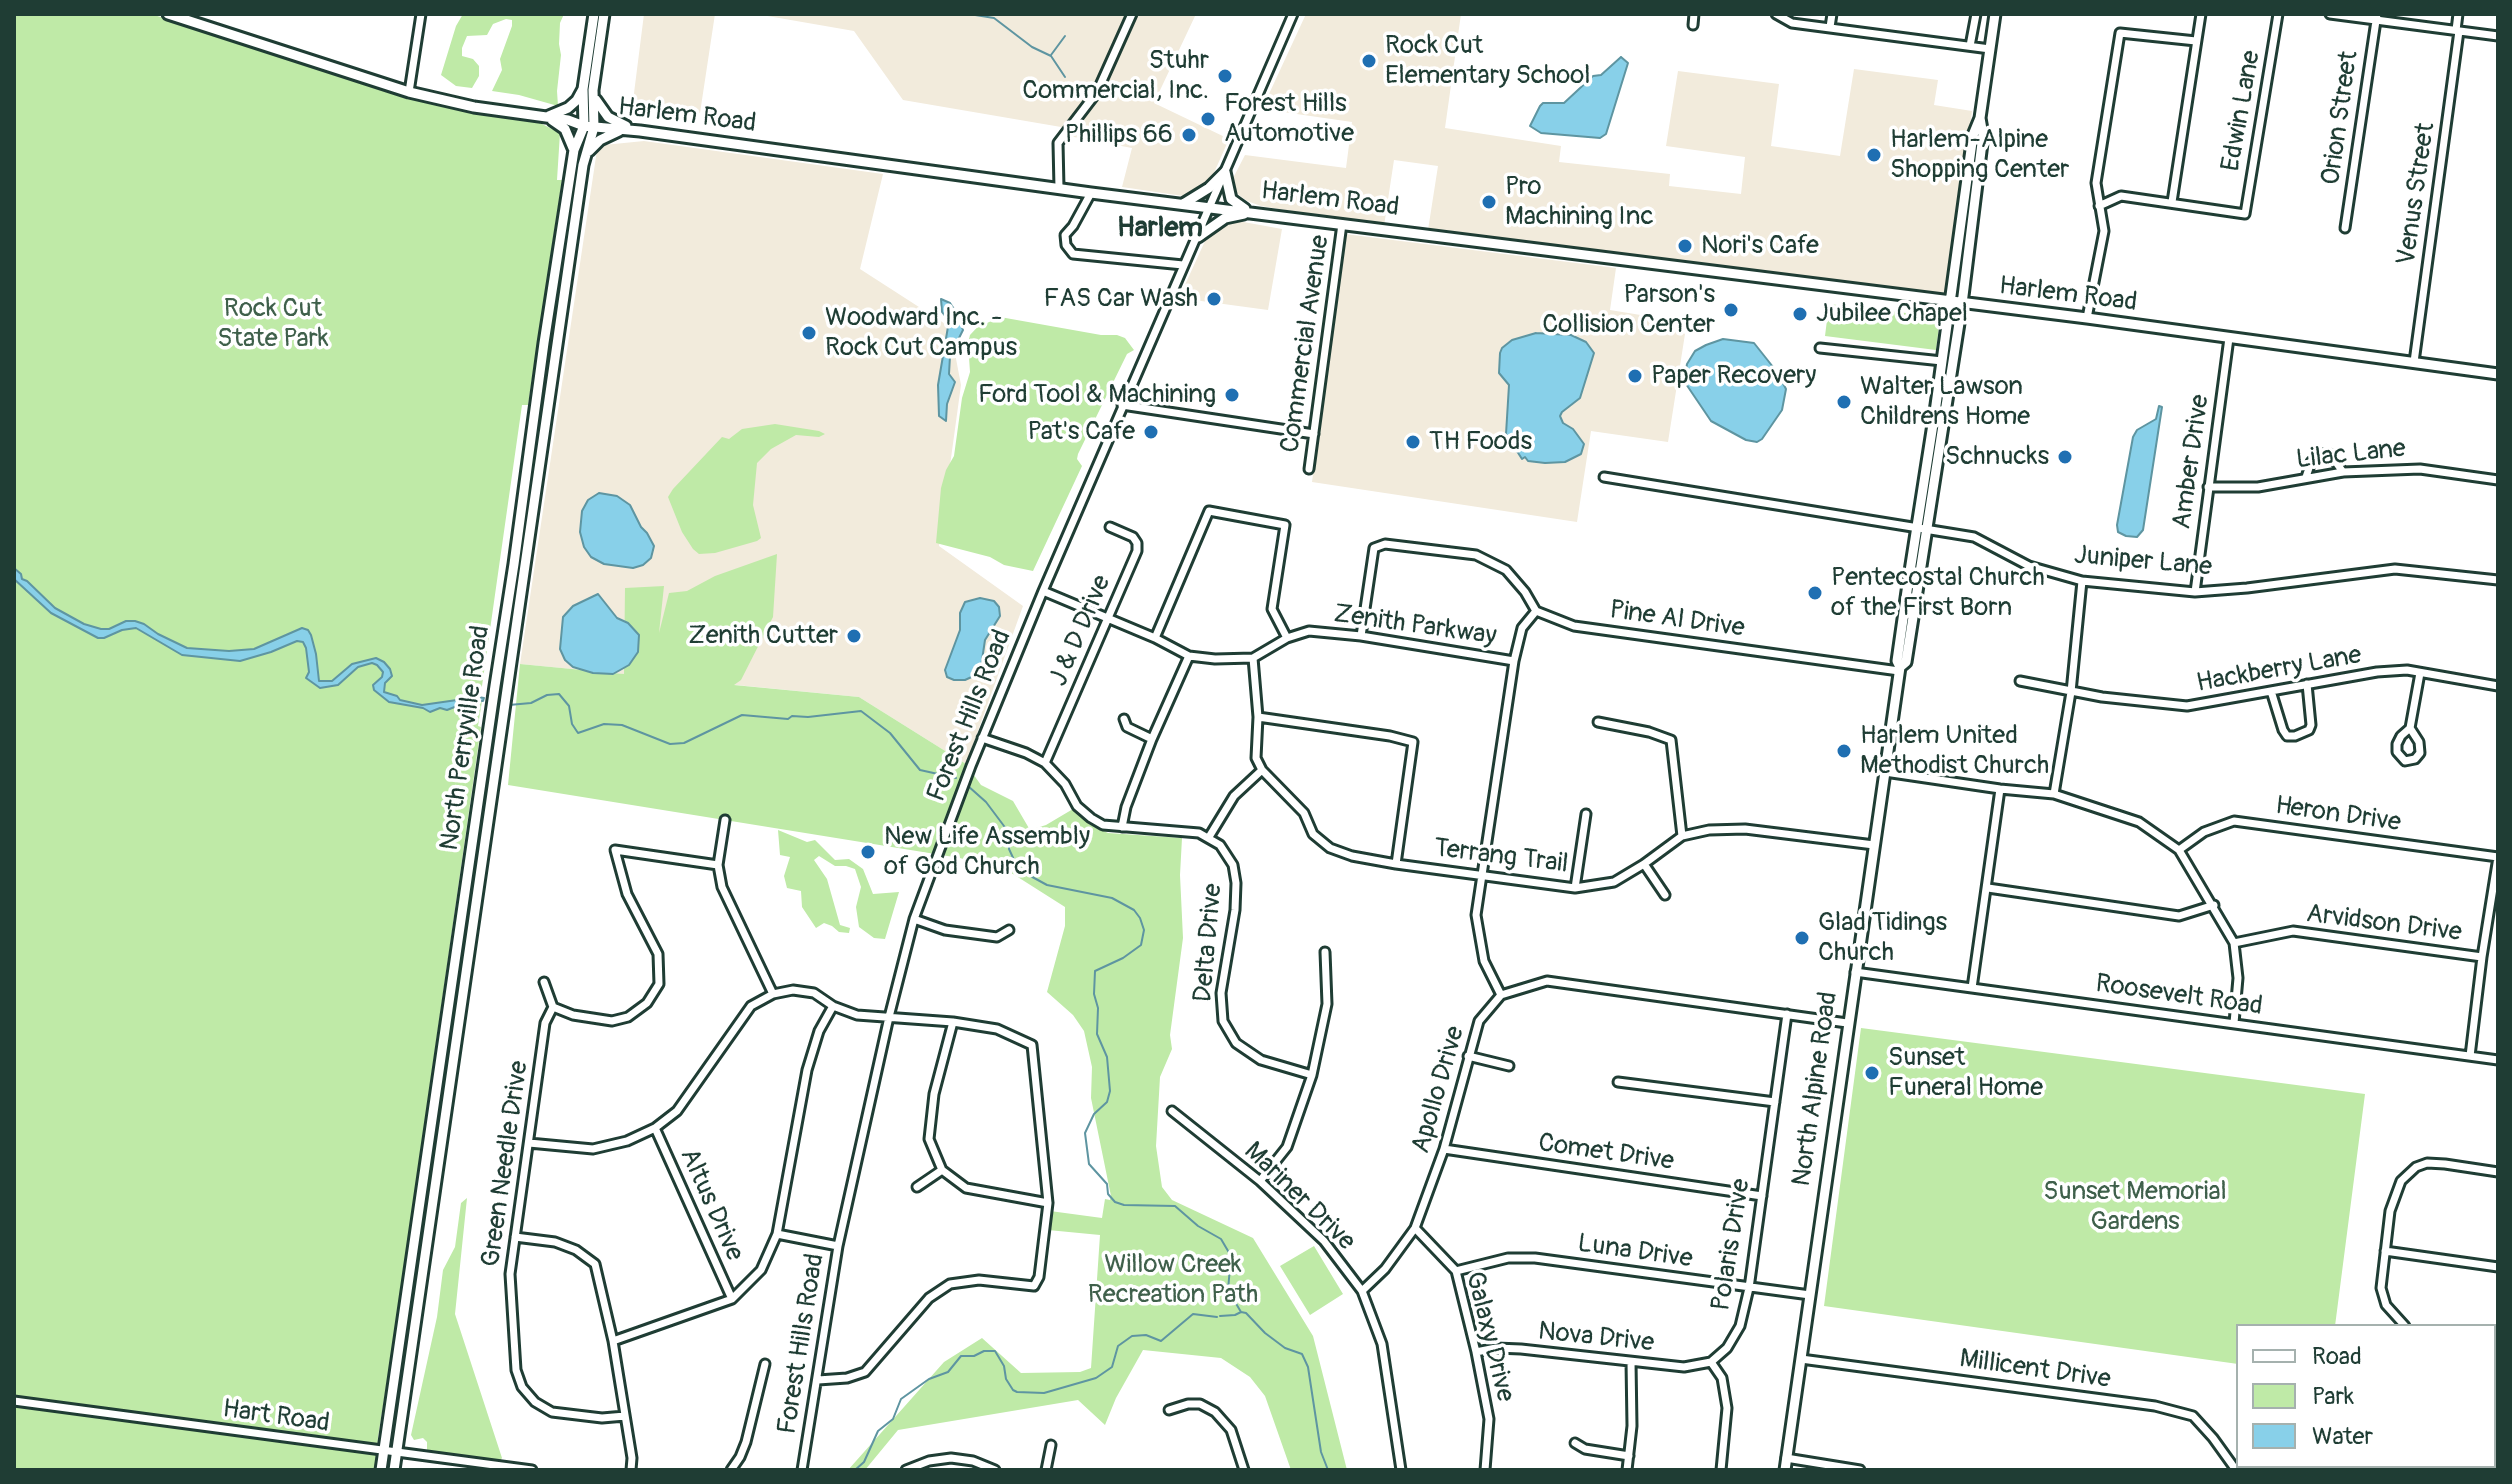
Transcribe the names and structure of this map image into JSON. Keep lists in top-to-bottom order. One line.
{"streets":{"main road":["Harlem Road","North Perryville Road","North Alpine Road"],"street":["Edwin Lane","Orion Street","Venus Street","Commercial Avenue","Lilac Lane","Amber Drive","Juniper Lane","Pine Al Drive","Zenith Parkway","J & D Drive","Hackberry Lane","Forest Hills Road","Heron Drive","Terrang Trail","Arvidson Drive","Delta Drive","Roosevelt Road","Apollo Drive","Comet Drive","Green Needle Drive","Mariner Drive","Altus Drive","Polaris Drive","Luna Drive","Galaxy Drive","Nova Drive","Millicent Drive","Hart Road"]},"crossings":[["Harlem Road","Venus Street"],["Harlem Road","Commercial Avenue"],["Harlem Road","Amber Drive"],["Harlem Road","Forest Hills Road"],["Harlem Road","North Perryville Road"],["Harlem Road","North Alpine Road"],["Lilac Lane","Amber Drive"],["Amber Drive","Juniper Lane"],["Juniper Lane","North Alpine Road"],["Pine Al Drive","North Alpine Road"],["Zenith Parkway","J & D Drive"],["Zenith Parkway","Forest Hills Road"],["North Perryville Road","Hart Road"],["Terrang Trail","North Alpine Road"],["Roosevelt Road","North Alpine Road"],["North Alpine Road","Luna Drive"],["North Alpine Road","Millicent Drive"],["Apollo Drive","Comet Drive"],["Apollo Drive","Mariner Drive"],["Apollo Drive","Galaxy Drive"],["Comet Drive","Polaris Drive"],["Polaris Drive","Luna Drive"],["Polaris Drive","Nova Drive"],["Luna Drive","Galaxy Drive"],["Galaxy Drive","Nova Drive"]],"districts":["Harlem"],"parks":["Rock Cut State Park","Sunset Memorial Gardens","Willow Creek Recreation Path"],"places":["Rock Cut Elementary School","Stuhr Commercial, Inc.","Forest Hills Automotive","Phillips 66","Harlem-Alpine Shopping Center","Pro Machining Inc","Nori's Cafe","FAS Car Wash","Parson's Collision Center","Jubilee Chapel","Woodward Inc. - Rock Cut Campus","Paper Recovery","Ford Tool & Machining","Walter Lawson Childrens Home","Pat's Cafe","TH Foods","Schnucks","Pentecostal Church of the First Born","Zenith Cutter","Harlem United Methodist Church","New Life Assembly of God Church","Glad Tidings Church","Sunset Funeral Home"],"legend":["Road","Park","Water"]}
